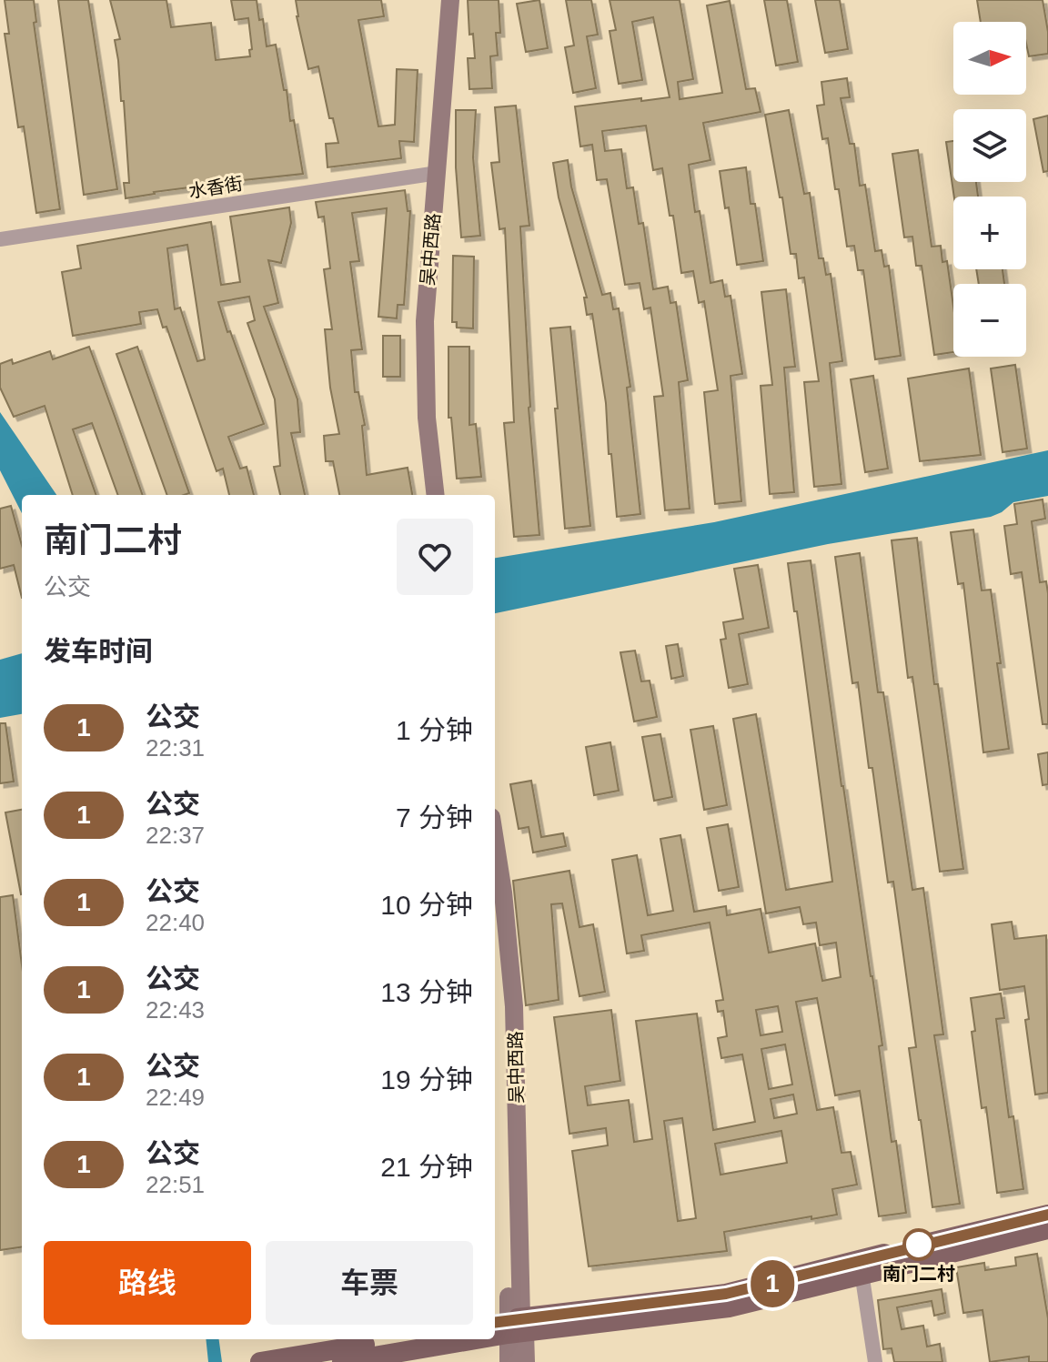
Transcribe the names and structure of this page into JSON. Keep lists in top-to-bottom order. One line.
{"streets":{"main road":["吴中西路"],"street":["水香街"]},"crossings":[["水香街","吴中西路"]],"places":["南门二村"],"lines":["bus line 1"],"north":"right","page":{"on_map":"1","map_buttons":["+","−"],"heading":[["南门二村","公交"],"发车时间"],"list":[{"mark":"1","name":"公交","note":"22:31","value":"1 分钟"},{"mark":"1","name":"公交","note":"22:37","value":"7 分钟"},{"mark":"1","name":"公交","note":"22:40","value":"10 分钟"},{"mark":"1","name":"公交","note":"22:43","value":"13 分钟"},{"mark":"1","name":"公交","note":"22:49","value":"19 分钟"},{"mark":"1","name":"公交","note":"22:51","value":"21 分钟"}],"buttons":["路线","车票"]}}
